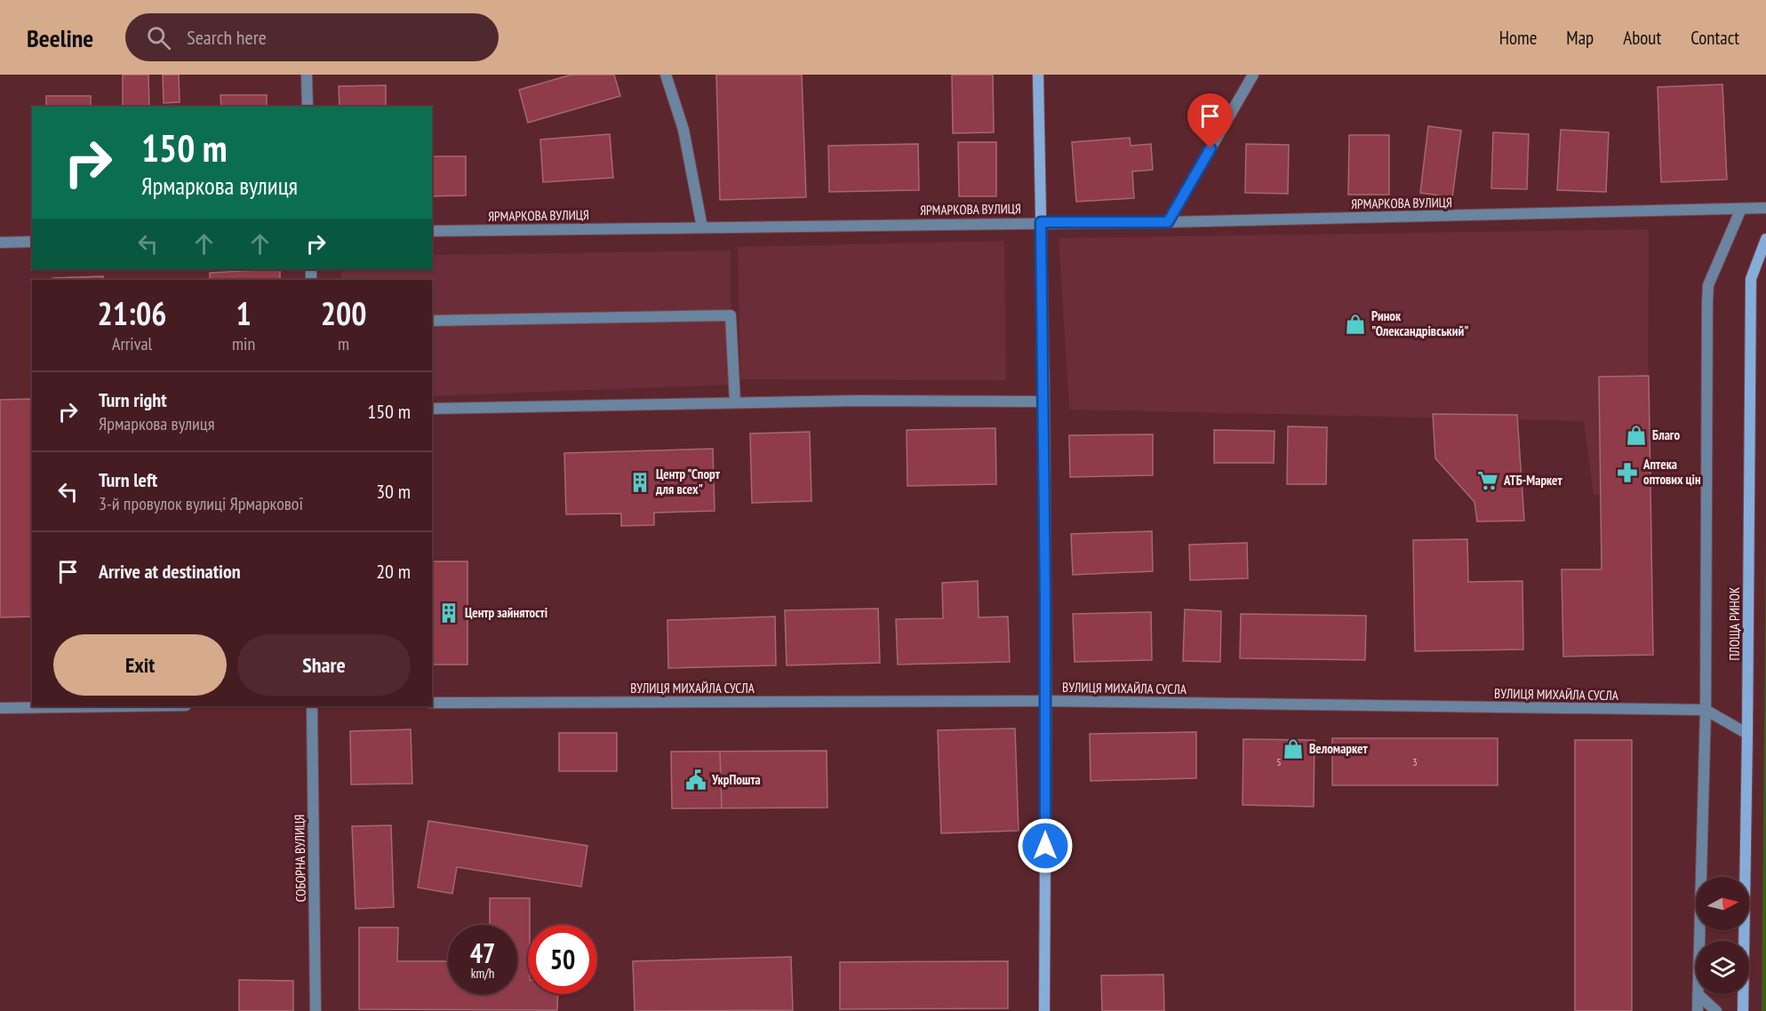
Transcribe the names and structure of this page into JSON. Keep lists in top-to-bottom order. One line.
{"streets":{"main road":["ПЛОЩА РИНОК"],"street":["ЯРМАРКОВА ВУЛИЦЯ","ВУЛИЦЯ МИХАЙЛА СУСЛА","СОБОРНА ВУЛИЦЯ"]},"crossings":[["ПЛОЩА РИНОК","ВУЛИЦЯ МИХАЙЛА СУСЛА"]],"places":{"shop":["Ринок \"Олександрівський\"","Благо","Веломаркет"],"pharmacy":["Аптека оптових цін"],"supermarket":["АТБ-Маркет"],"building":["Центр \"Спорт для всех\"","Центр зайнятості"],"public building":["УкрПошта"]},"house_numbers":["5","3"],"north":"right","page":{"header":"Beeline","search":"Search here","nav":["Home","Map","About","Contact"],"turn":["150 m","Ярмаркова вулиця"],"eta":["21:06","Arrival","1","min","200","m"],"list":[{"name":"Turn right","note":"Ярмаркова вулиця","value":"150 m"},{"name":"Turn left","note":"3-й провулок вулиці Ярмаркової","value":"30 m"},{"name":"Arrive at destination","value":"20 m"}],"buttons":["Exit","Share"],"speed":"47 km/h","limit":"50"}}
